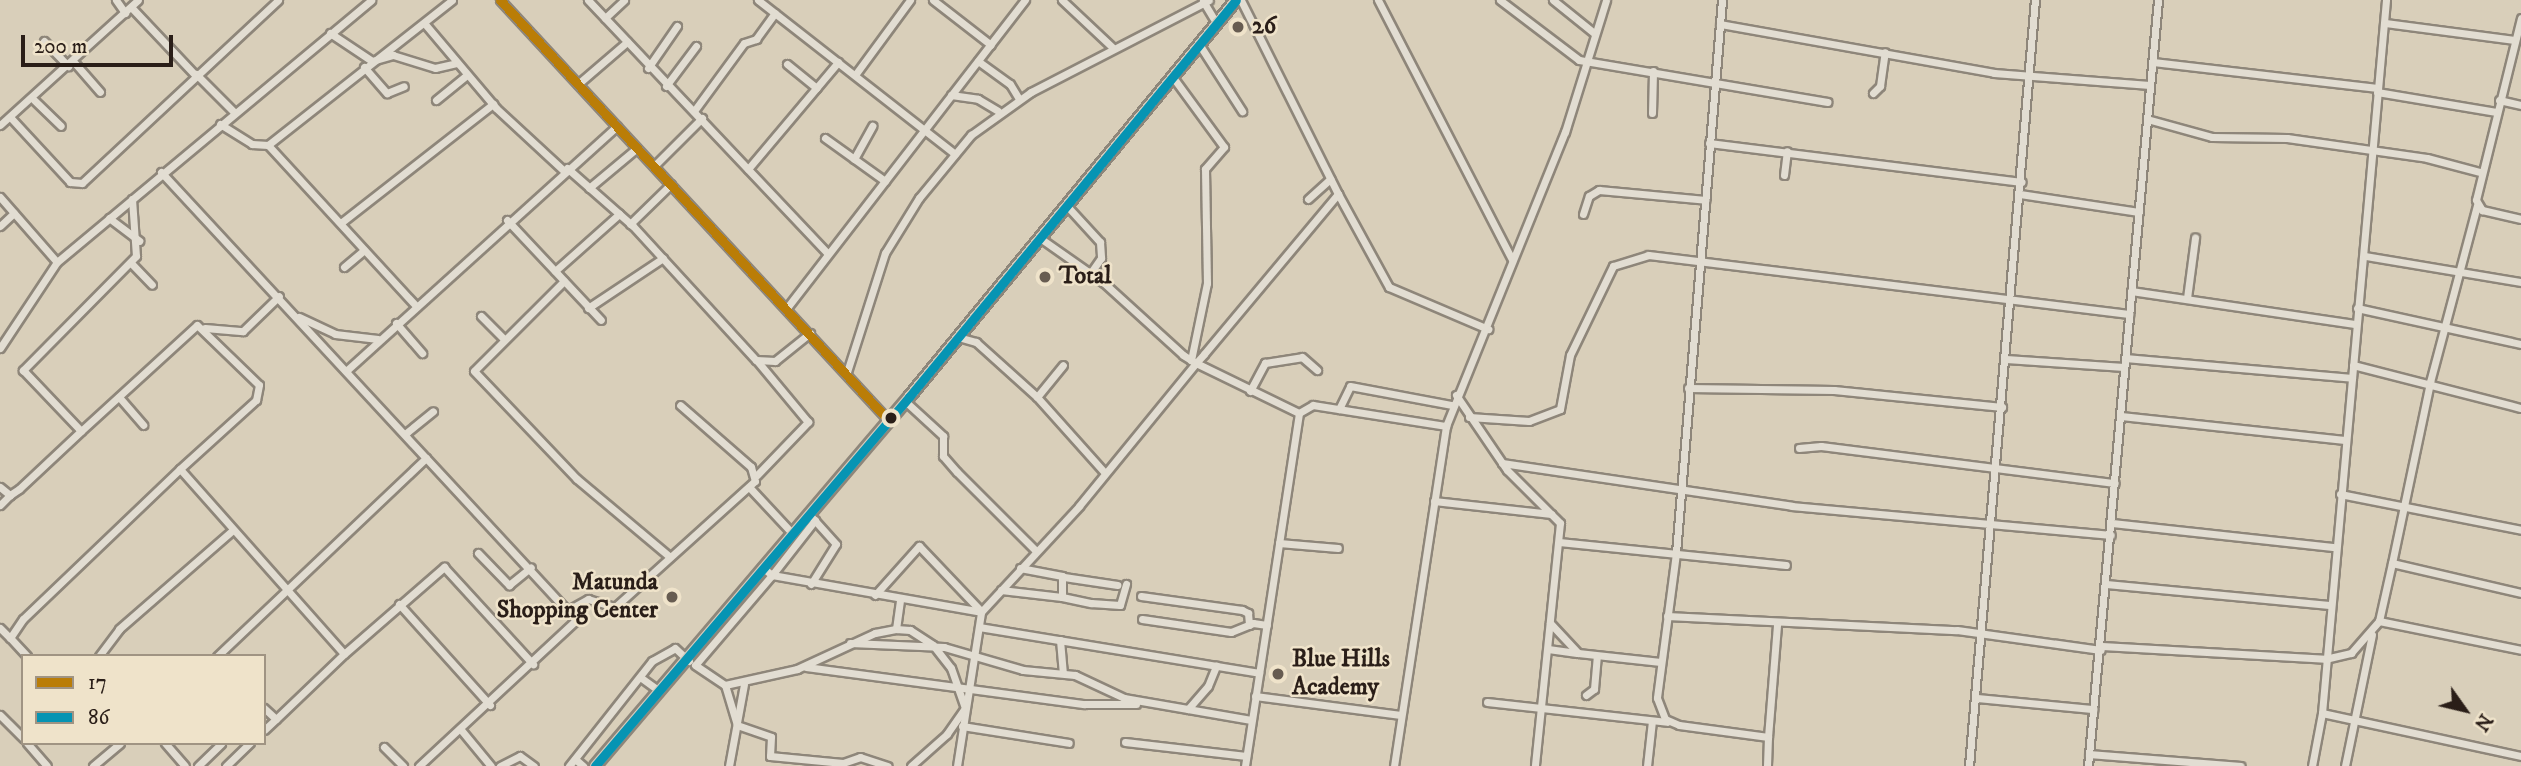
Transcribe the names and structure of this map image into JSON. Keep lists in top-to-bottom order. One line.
{"places":["26","Total","Matunda Shopping Center","Blue Hills Academy"],"lines":["transit line 17","transit line 86"],"legend":["17","86"],"scale_bar":"200 m","north":"bottom right"}
